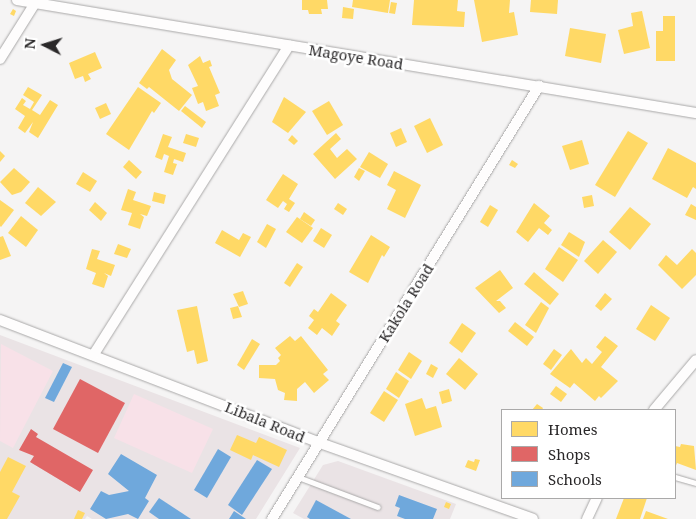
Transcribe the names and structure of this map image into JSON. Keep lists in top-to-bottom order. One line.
{"streets":{"street":["Magoye Road","Kakola Road","Libala Road"]},"crossings":[["Magoye Road","Kakola Road"],["Kakola Road","Libala Road"]],"legend":["Homes","Shops","Schools"],"north":"left"}
